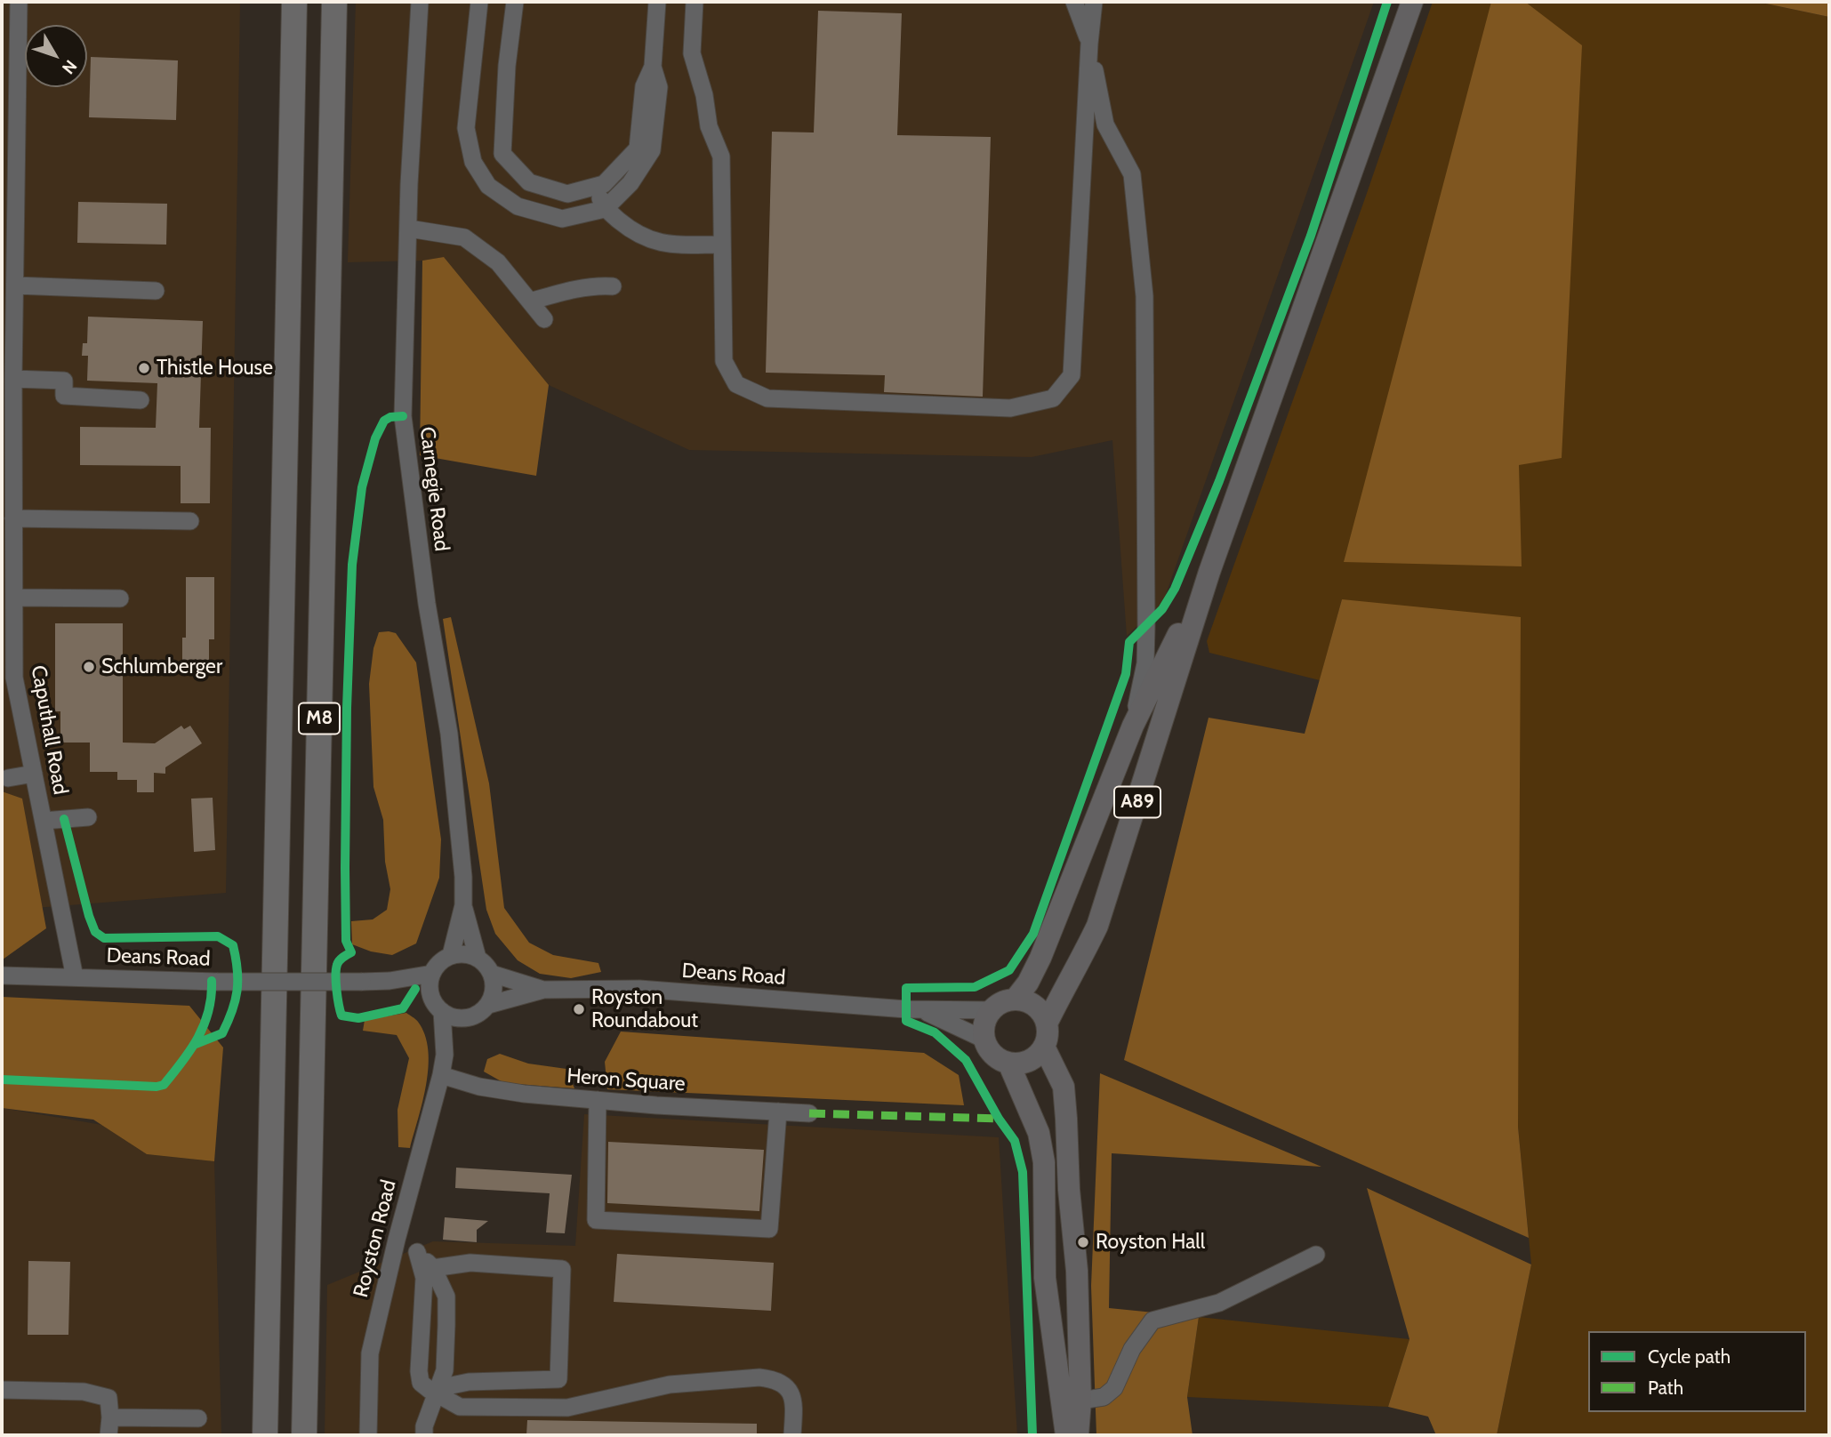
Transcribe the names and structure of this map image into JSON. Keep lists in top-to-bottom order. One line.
{"streets":{"highway":["M8"],"main road":["A89"],"street":["Carnegie Road","Caputhall Road","Deans Road","Heron Square","Royston Road"]},"crossings":[["Carnegie Road","Deans Road"],["Carnegie Road","Royston Road"],["Caputhall Road","Deans Road"],["A89","Deans Road"],["Deans Road","Royston Road"],["Heron Square","Royston Road"]],"places":["Thistle House","Schlumberger","Royston Roundabout","Royston Hall"],"legend":["Cycle path","Path"],"north":"bottom right"}
